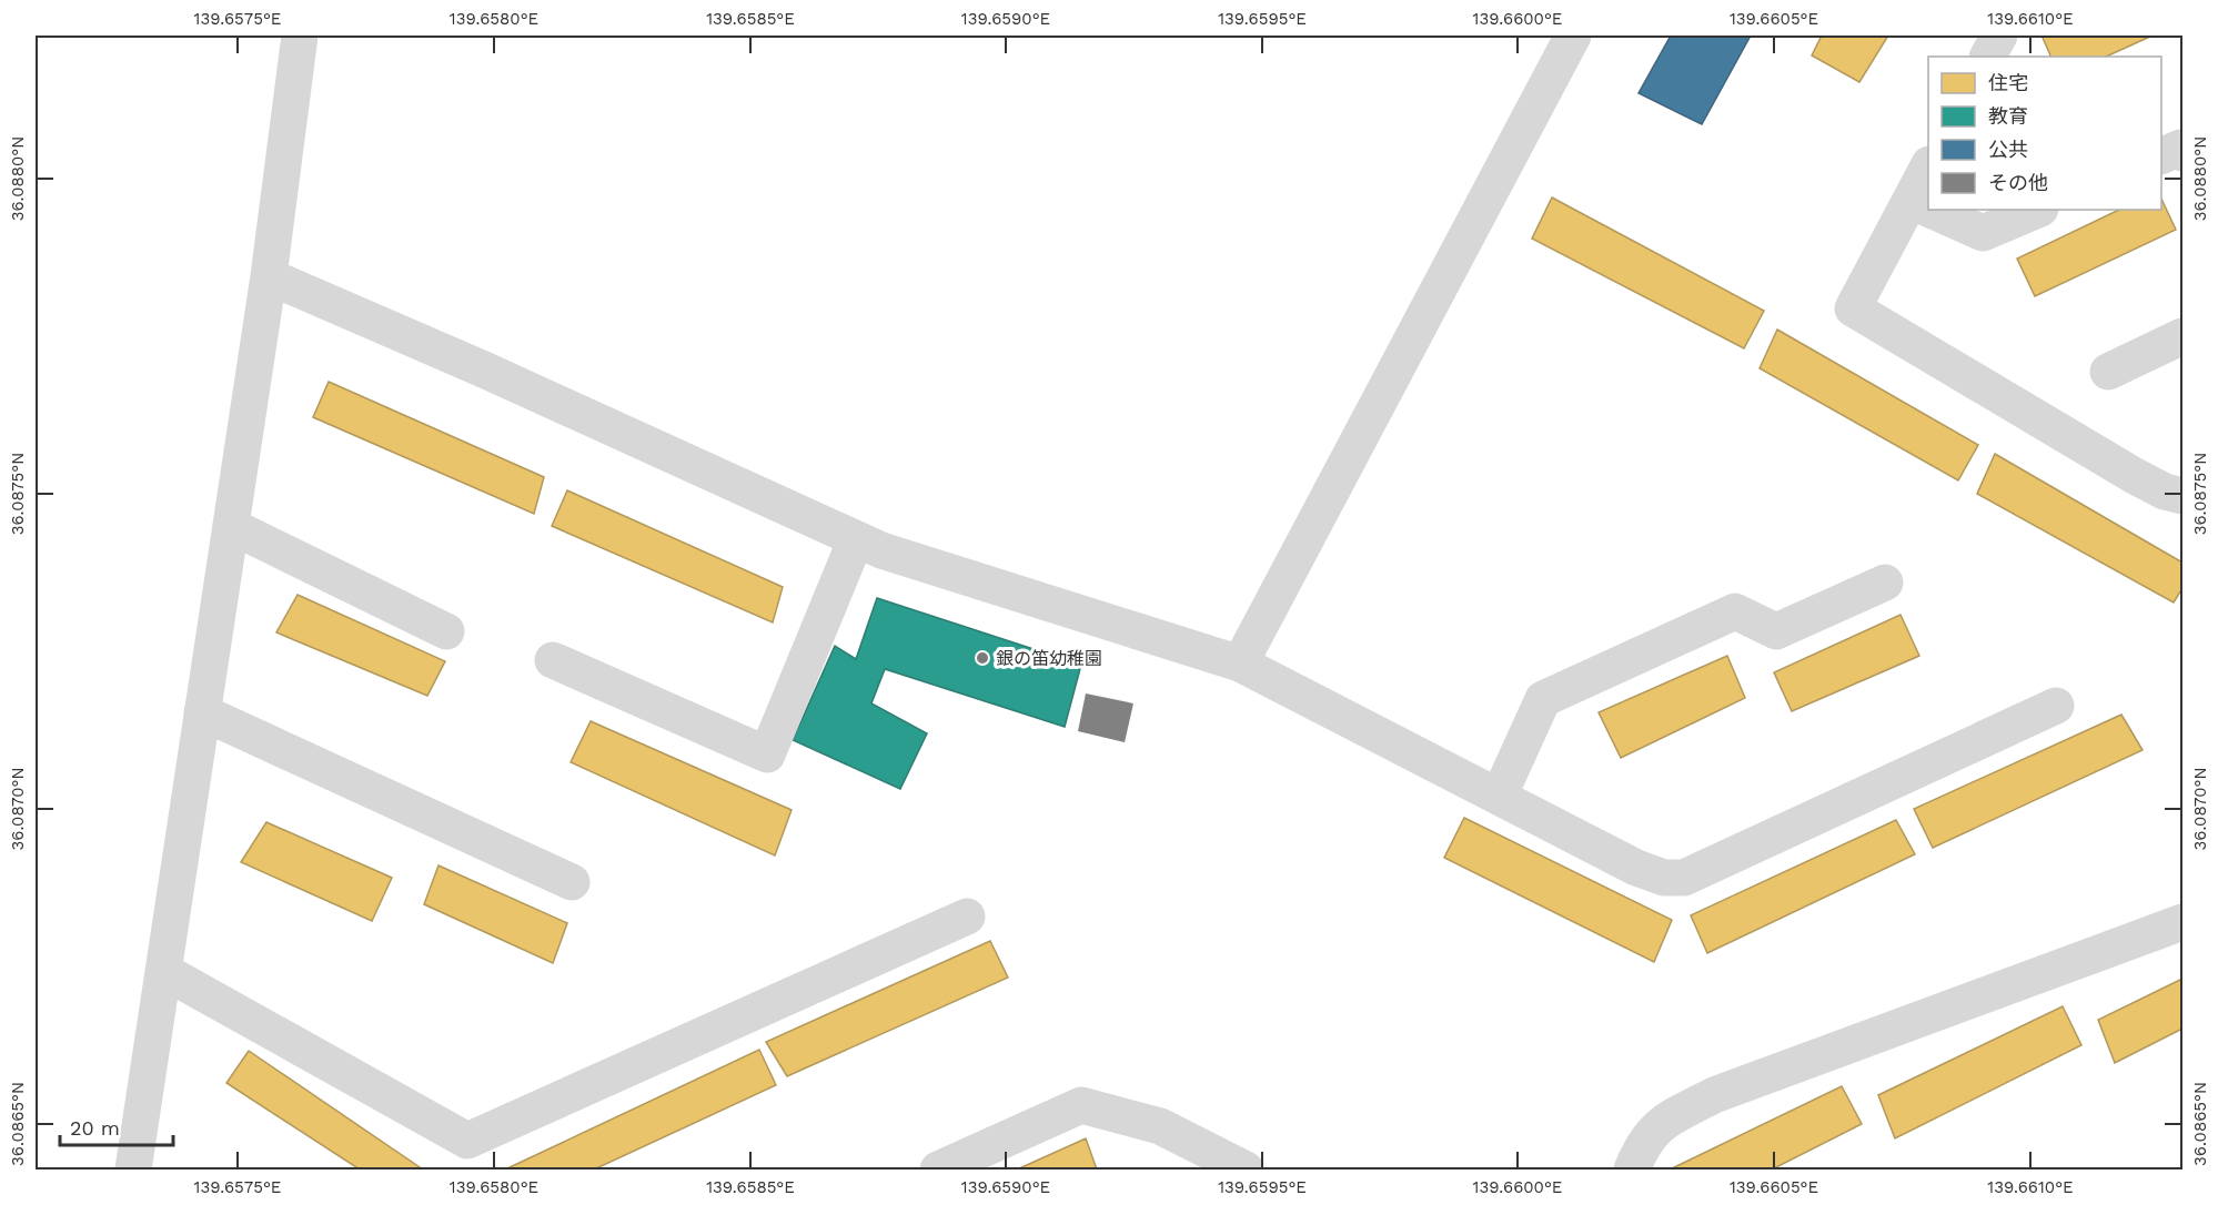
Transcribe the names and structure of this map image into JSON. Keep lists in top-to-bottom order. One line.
{"places":["銀の笛幼稚園"],"legend":["住宅","教育","公共","その他"],"scale_bar":"20 m","coordinates":["139.6575°E","139.6580°E","139.6585°E","139.6590°E","139.6595°E","139.6600°E","139.6605°E","139.6610°E","36.0880°N","36.0875°N","36.0870°N","36.0865°N"]}
